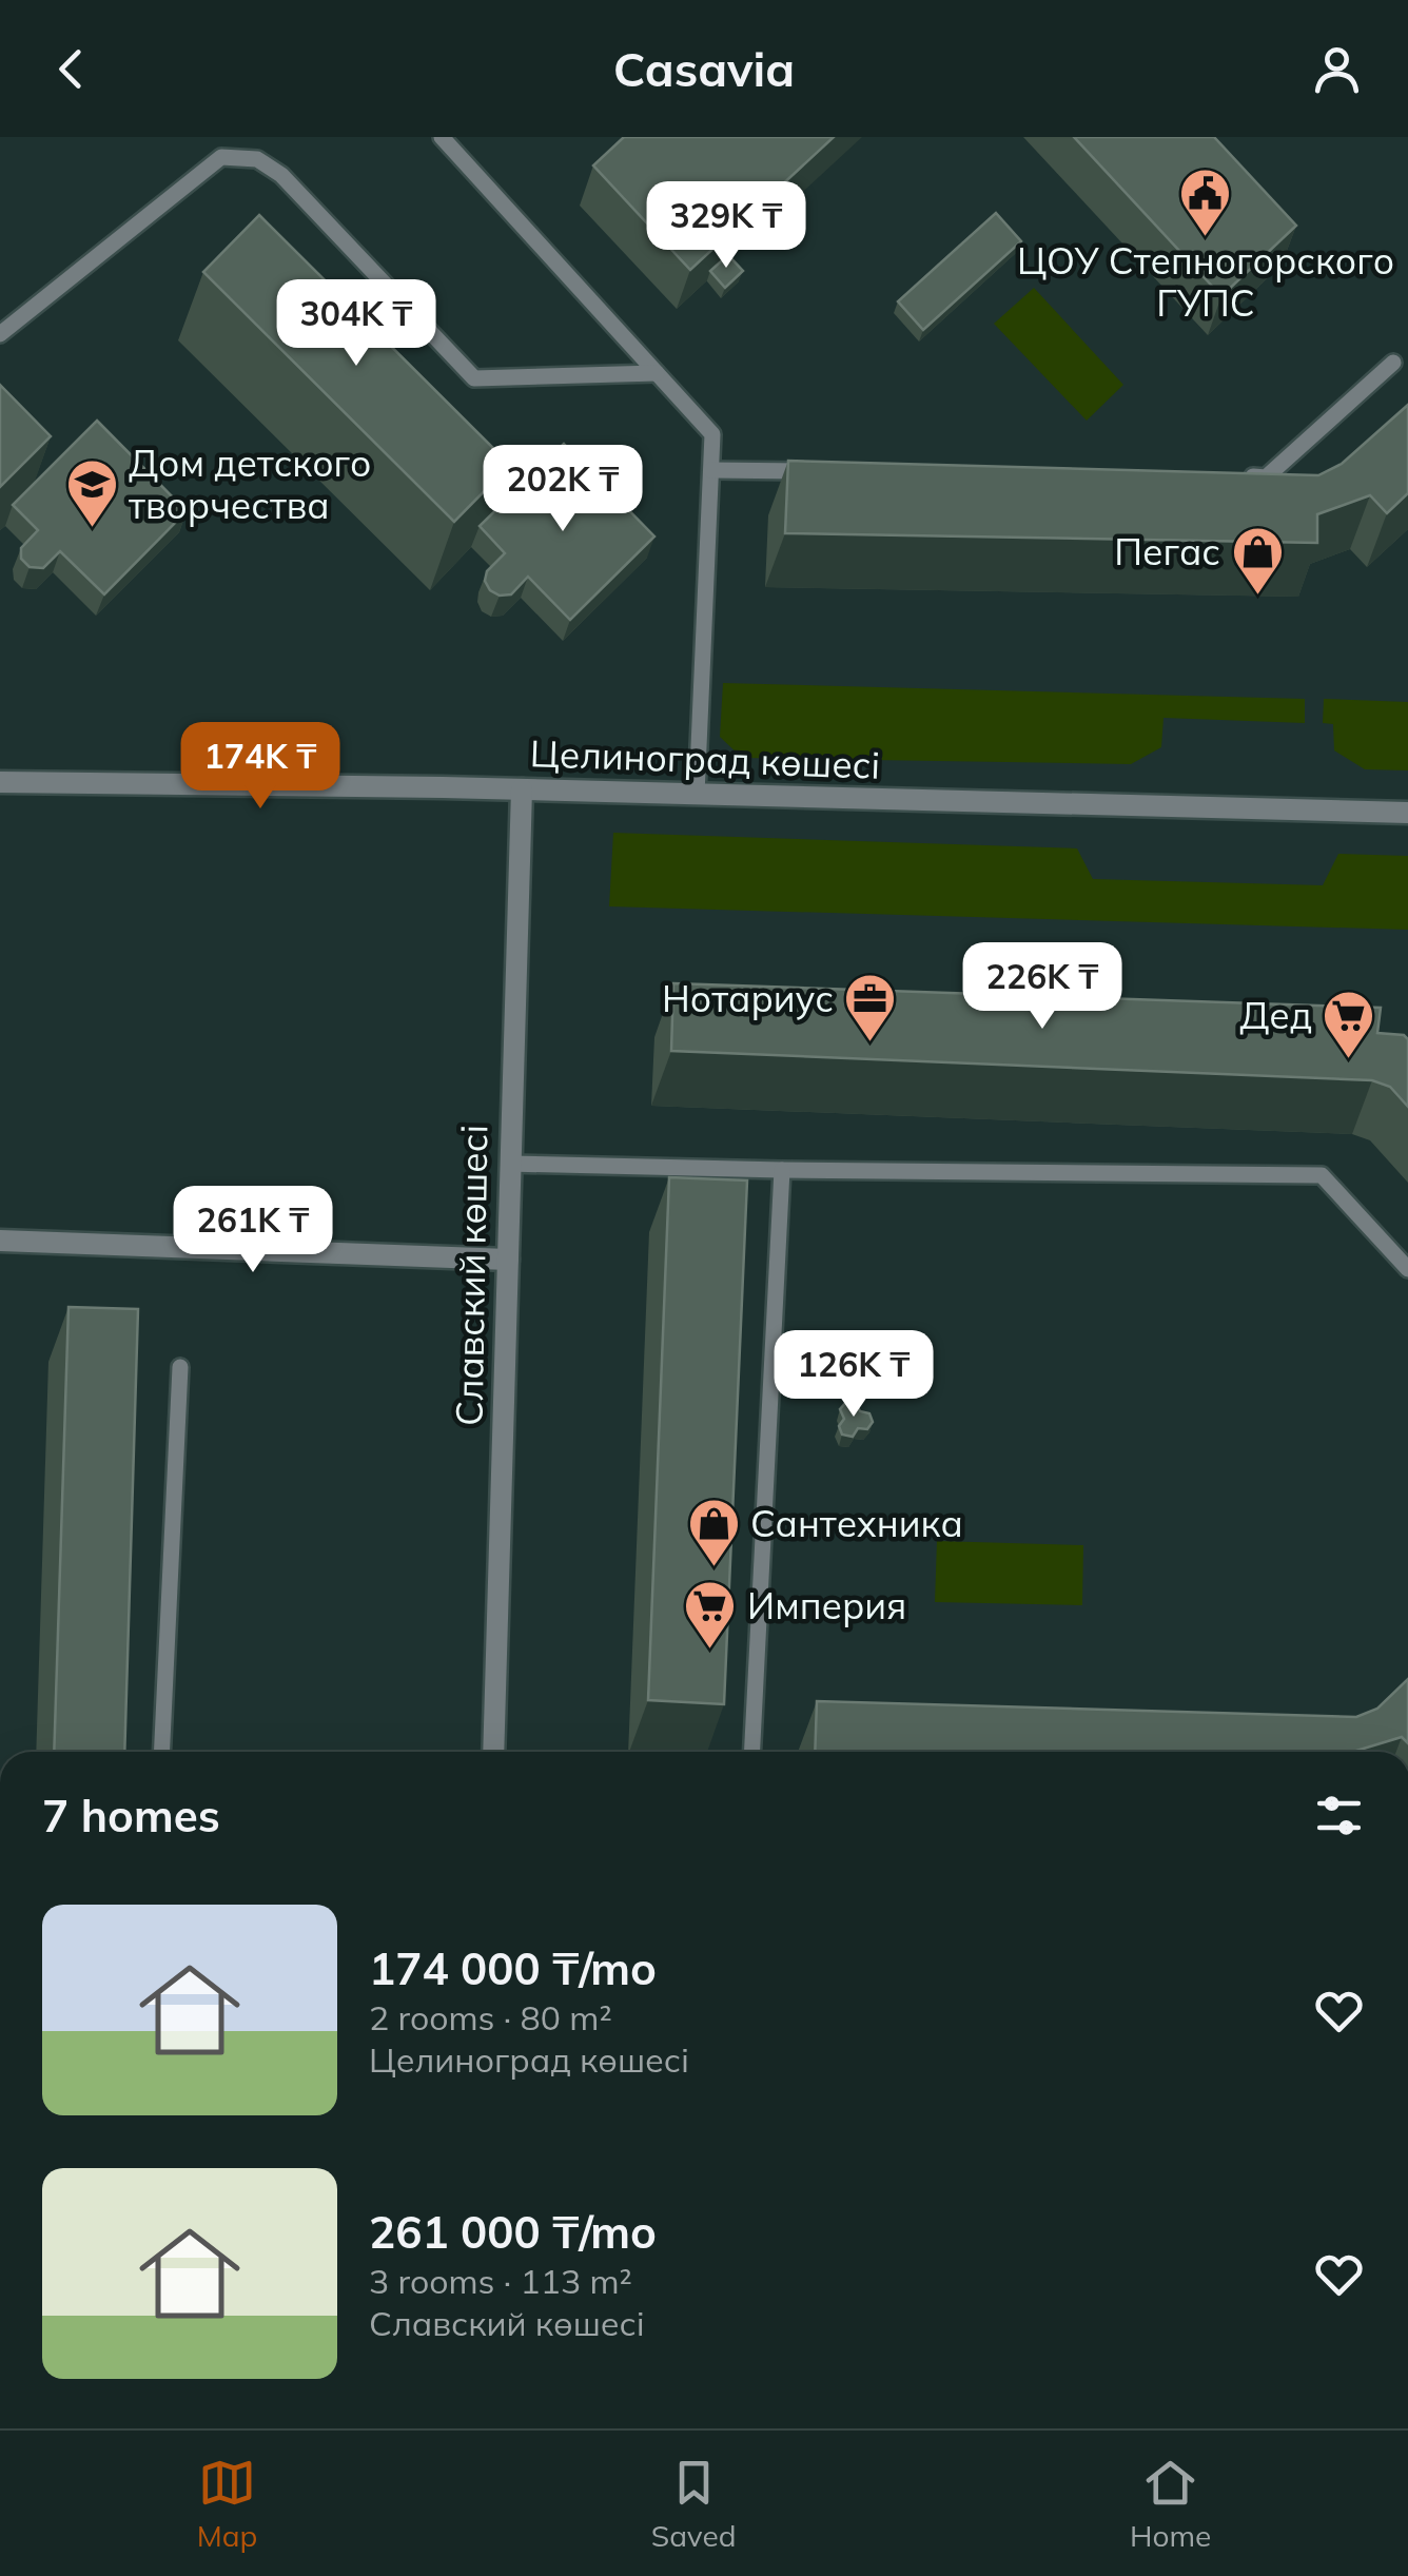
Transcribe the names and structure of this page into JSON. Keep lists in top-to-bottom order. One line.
{"streets":{"street":["Целиноград көшесі","Славский көшесі"]},"crossings":[["Целиноград көшесі","Славский көшесі"]],"places":{"public building":["ЦОУ Степногорского ГУПС"],"school or university":["Дом детского творчества"],"shop":["Пегас","Сантехника"],"office":["Нотариус"],"supermarket":["Дед","Империя"]},"page":{"header":"Casavia","price":["329K ₸","304K ₸","202K ₸","174K ₸","226K ₸","261K ₸","126K ₸"],"heading":"7 homes","list":[{"name":"174 000 ₸/mo","note":"2 rooms · 80 m² · Целиноград көшесі"},{"name":"261 000 ₸/mo","note":"3 rooms · 113 m² · Славский көшесі"}],"tabs":["Map","Saved","Home"]}}
